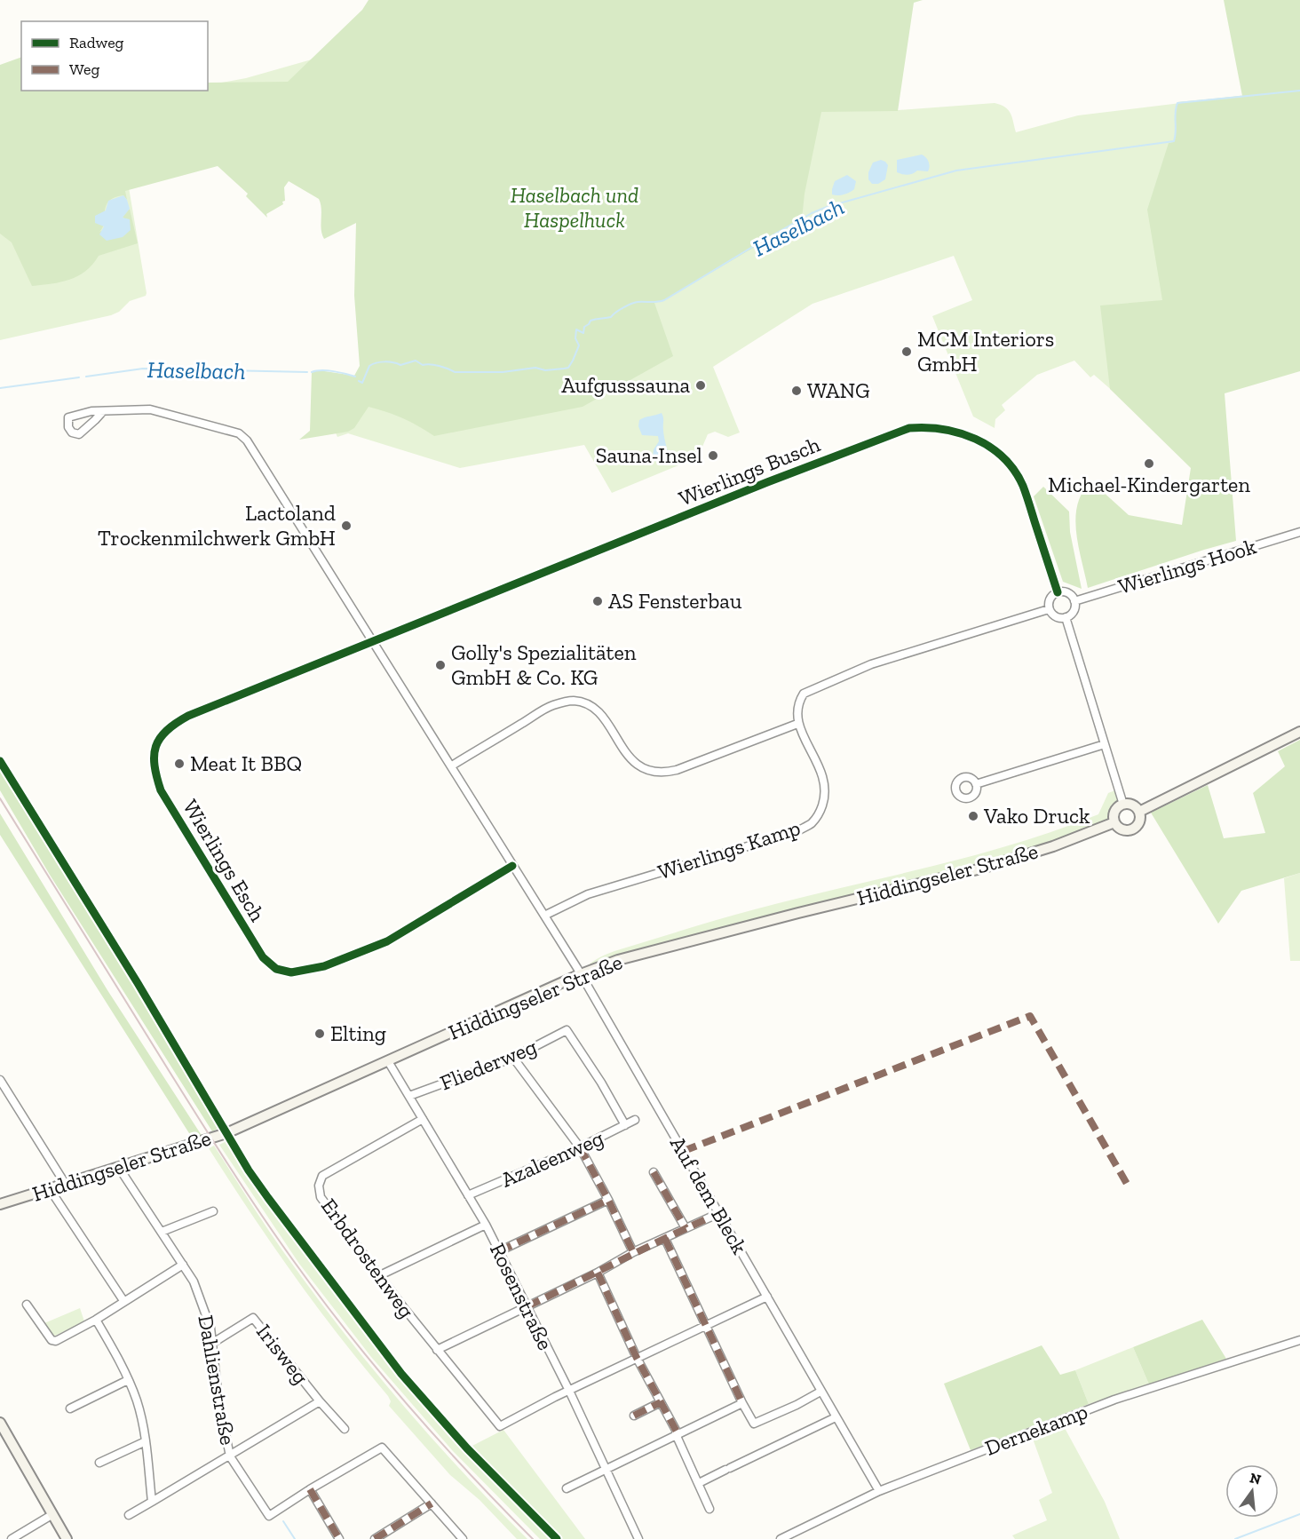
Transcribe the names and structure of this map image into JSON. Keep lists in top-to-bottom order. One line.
{"streets":{"street":["Wierlings Busch","Wierlings Hook","Wierlings Kamp","Wierlings Esch","Hiddingseler Straße","Fliederweg","Azaleenweg","Auf dem Bleck","Erbdrostenweg","Rosenstraße","Irisweg","Dahlienstraße","Dernekamp"]},"crossings":[["Wierlings Busch","Wierlings Hook"],["Wierlings Busch","Wierlings Esch"],["Hiddingseler Straße","Auf dem Bleck"],["Hiddingseler Straße","Rosenstraße"],["Hiddingseler Straße","Dahlienstraße"],["Fliederweg","Azaleenweg"],["Fliederweg","Rosenstraße"],["Azaleenweg","Rosenstraße"],["Auf dem Bleck","Dernekamp"],["Erbdrostenweg","Rosenstraße"],["Irisweg","Dahlienstraße"]],"water":["Haselbach"],"parks":["Haselbach und Haspelhuck"],"places":["MCM Interiors GmbH","Aufgusssauna","WANG","Sauna-Insel","Michael-Kindergarten","Lactoland Trockenmilchwerk GmbH","AS Fensterbau","Golly's Spezialitäten GmbH & Co. KG","Meat It BBQ","Vako Druck","Elting"],"legend":["Radweg","Weg"],"north":"top"}
